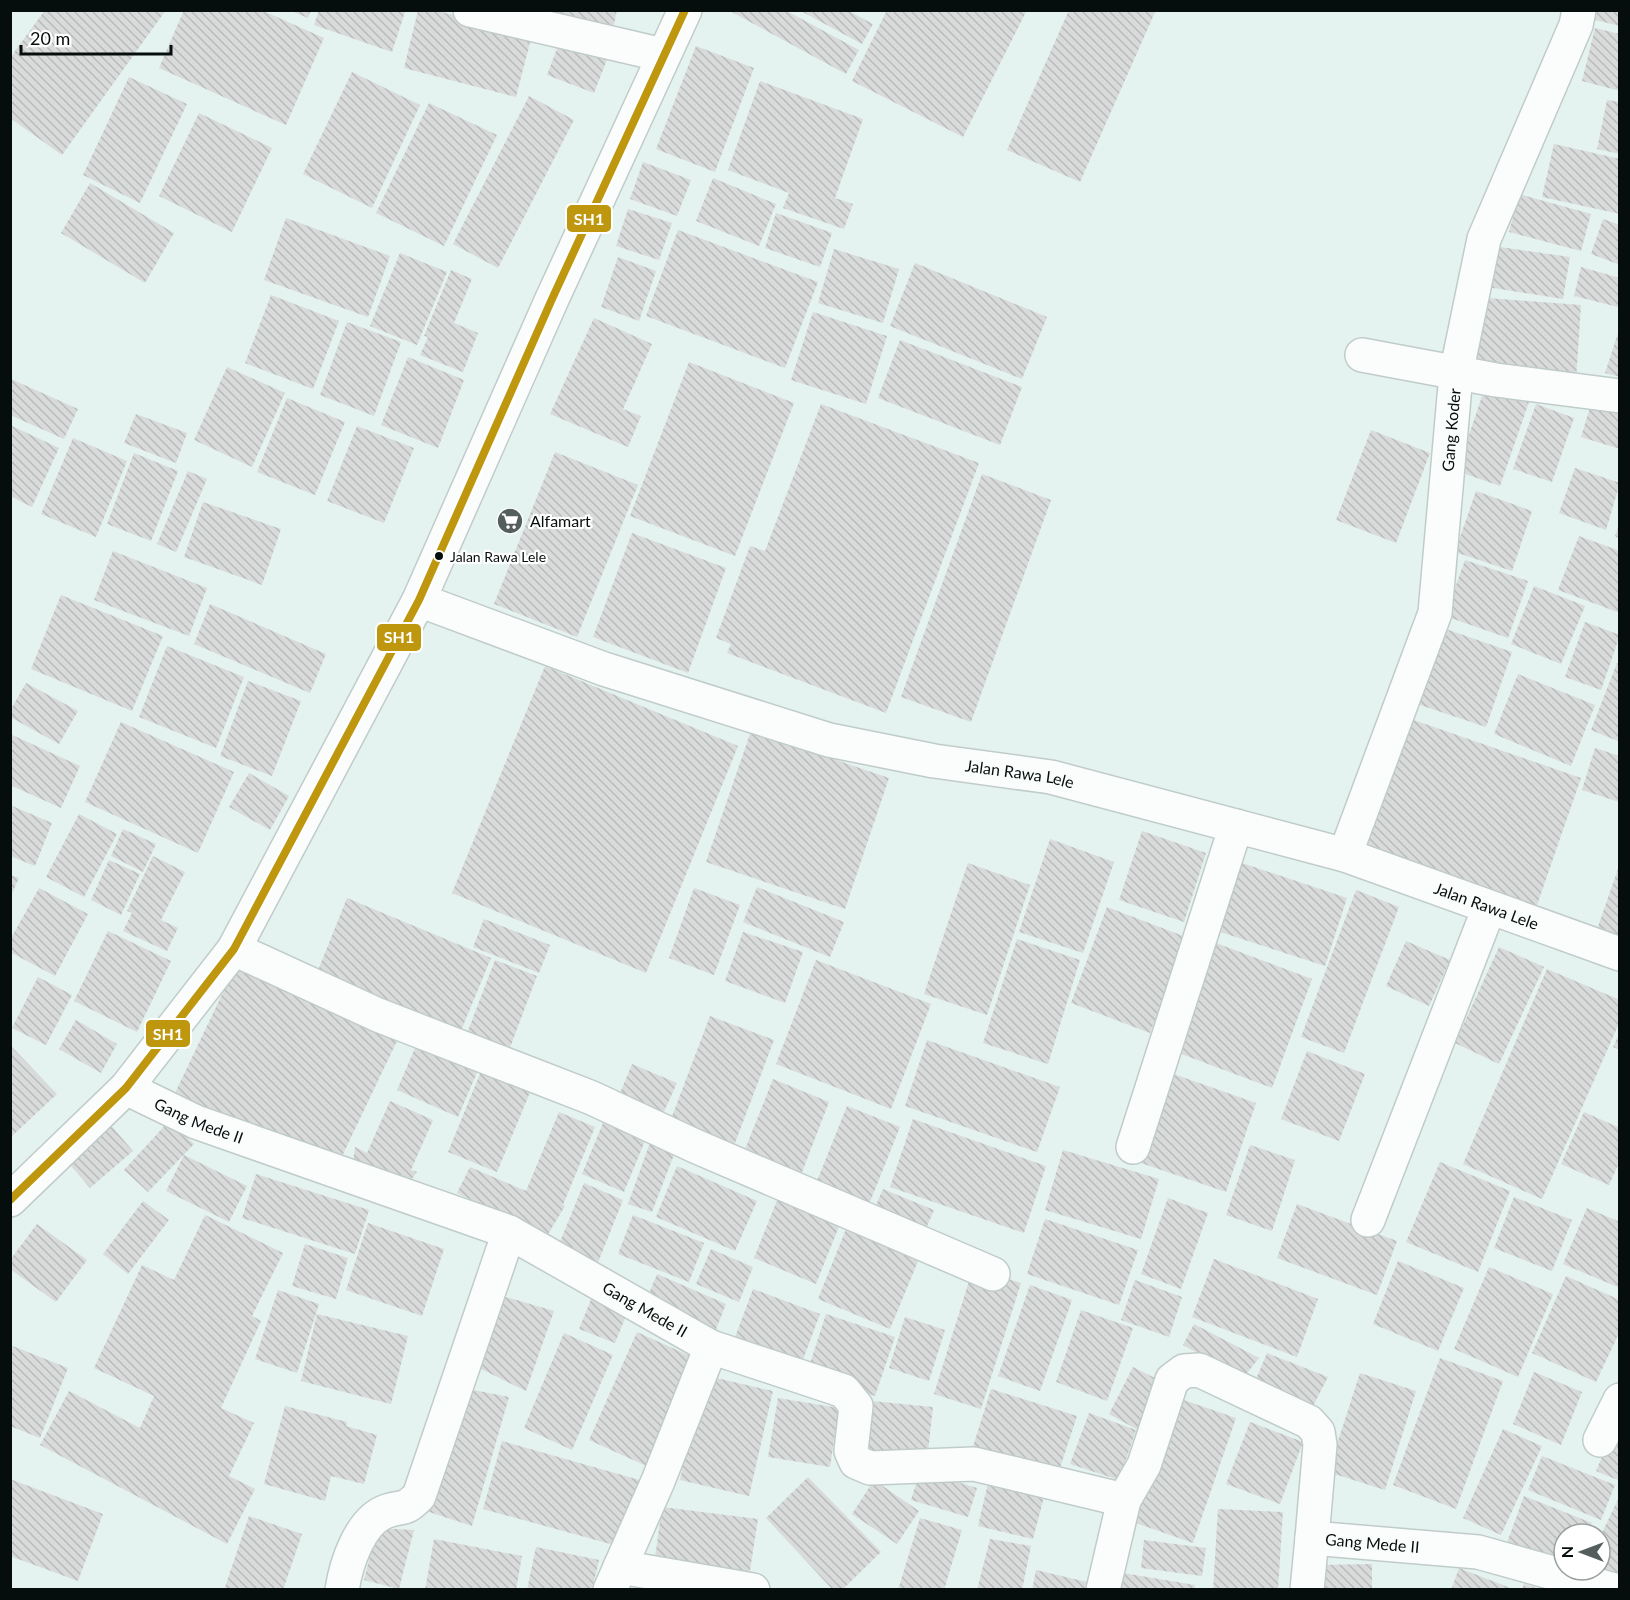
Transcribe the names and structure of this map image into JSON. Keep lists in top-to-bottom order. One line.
{"streets":{"street":["Gang Koder","Jalan Rawa Lele","Gang Mede II"]},"crossings":[["Gang Koder","Jalan Rawa Lele"]],"places":{"supermarket":["Alfamart"],"other":["Jalan Rawa Lele"]},"lines":["transit line SH1"],"scale_bar":"20 m","north":"left"}
